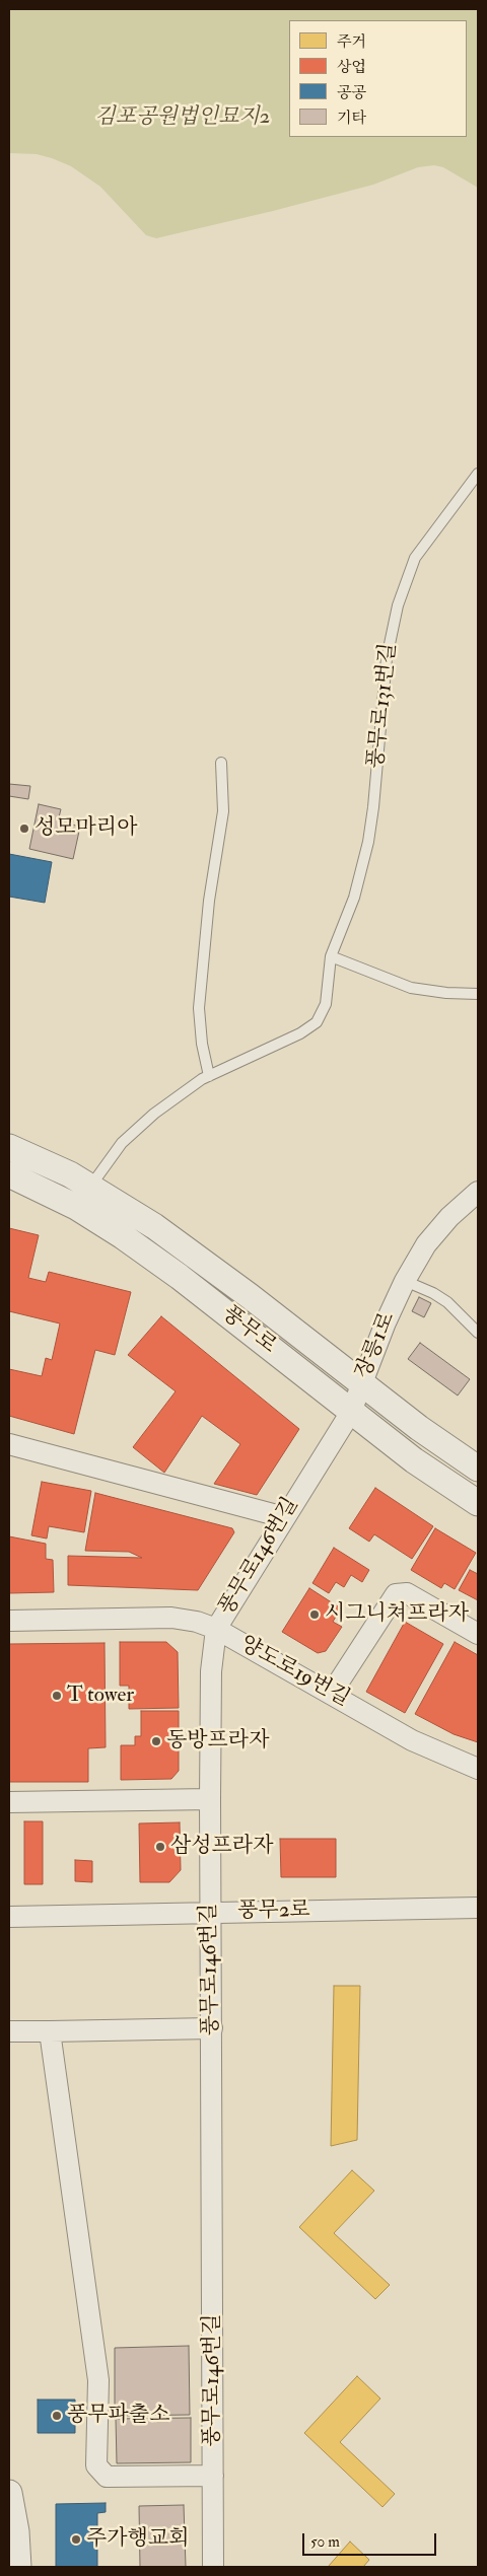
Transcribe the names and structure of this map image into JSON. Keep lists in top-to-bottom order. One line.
{"streets":{"street":["풍무로","장릉1로","풍무로146번길","양도로19번길","풍무2로"],"lane":["풍무로131번길"]},"crossings":[["풍무로131번길","풍무로"],["풍무로","장릉1로"],["풍무로","풍무로146번길"],["장릉1로","풍무로146번길"],["풍무로146번길","양도로19번길"],["풍무로146번길","풍무2로"]],"parks":["김포공원법인묘지2"],"places":["성모마리아","시그니쳐프라자","T tower","동방프라자","삼성프라자","풍무파출소","주가행교회"],"legend":["주거","상업","공공","기타"],"scale_bar":"50 m"}
